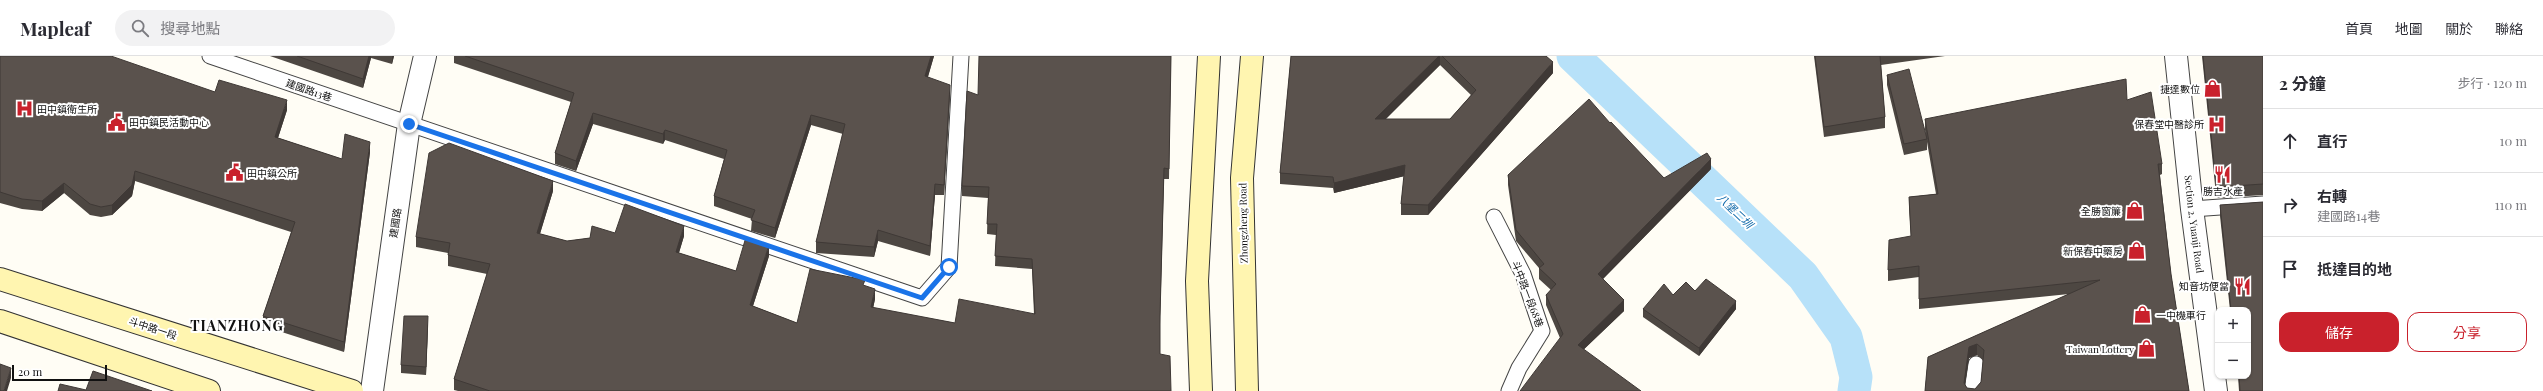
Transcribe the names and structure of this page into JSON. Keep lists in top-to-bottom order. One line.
{"streets":{"street":["建國路","Zhongzheng Road","Section 2, Yuanji Road","斗中路一段"],"lane":["建國路13巷","斗中路一段68巷"]},"crossings":[["建國路13巷","建國路"]],"districts":["TIANZHONG"],"water":["八堡二圳"],"places":{"shop":["捷達數位","全勝窗簾","新保春中藥房","一中機車行","Taiwan Lottery"],"hospital":["田中鎮衛生所","保春堂中醫診所"],"public building":["田中鎮民活動中心","田中鎮公所"],"restaurant":["勝吉水產","知音坊便當"]},"scale_bar":"20 m","page":{"header":"Mapleaf","search":"搜尋地點","nav":["首頁","地圖","關於","聯絡"],"heading":["2 分鐘","步行 · 120 m"],"list":[["直行","10 m"],["右轉","建國路14巷","110 m"],"抵達目的地"],"buttons":["儲存","分享"],"map_buttons":["+","−"],"scale":"20 m"}}
